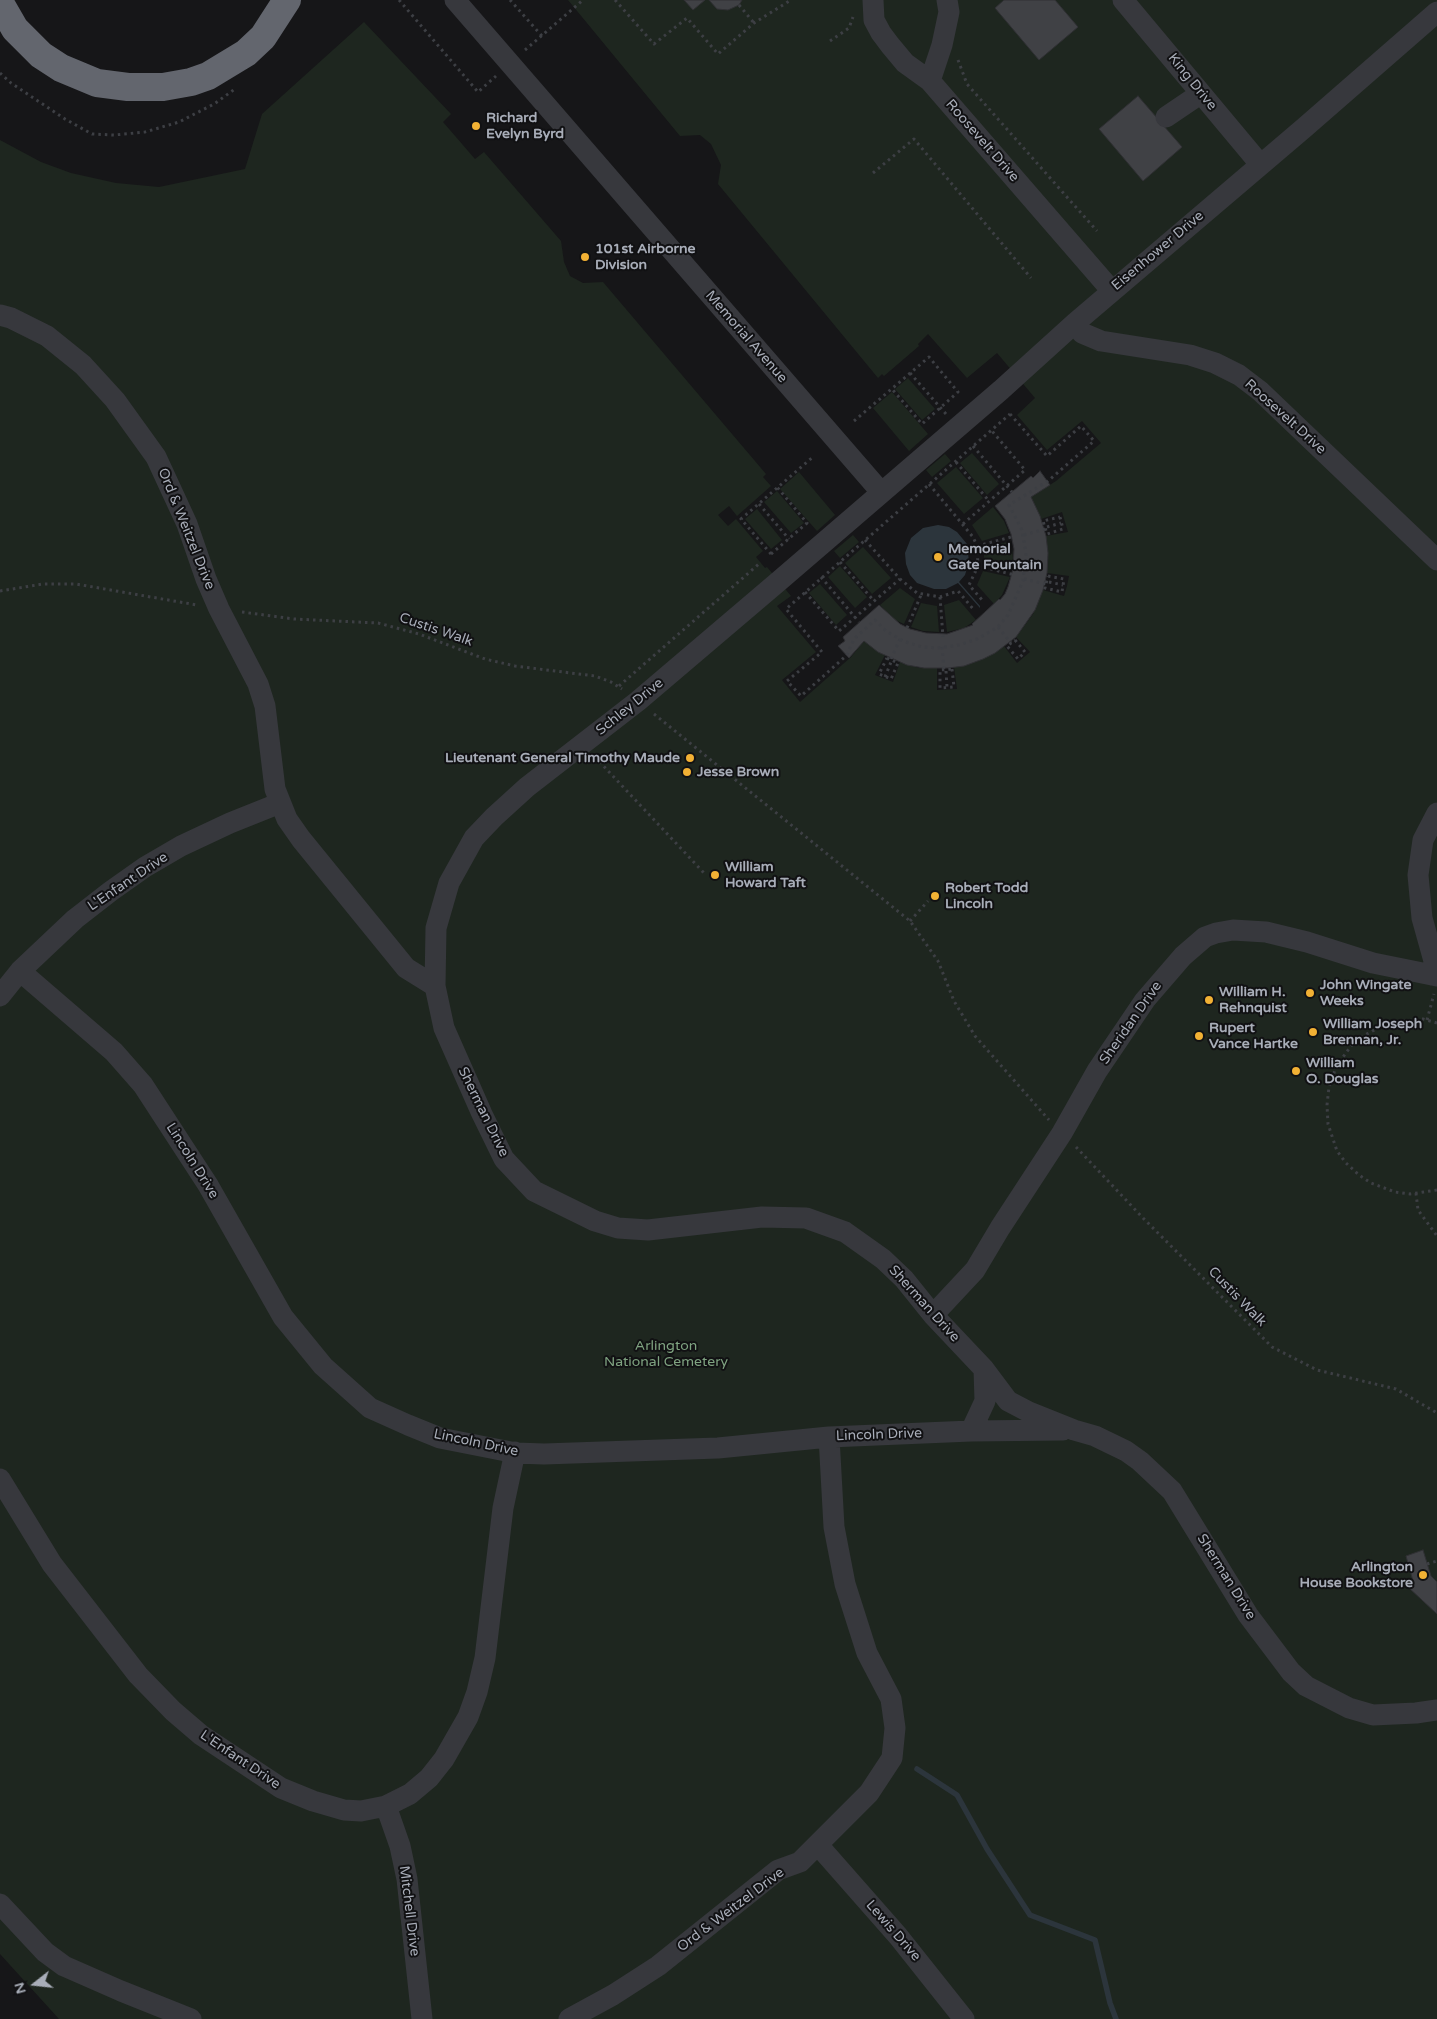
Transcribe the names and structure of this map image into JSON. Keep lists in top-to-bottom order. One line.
{"streets":{"street":["King Drive","Roosevelt Drive","Eisenhower Drive","Memorial Avenue","Ord & Weitzel Drive","Schley Drive","L'Enfant Drive","Sheridan Drive","Sherman Drive","Lincoln Drive","Mitchell Drive","Lewis Drive"],"path":["Custis Walk"]},"crossings":[["King Drive","Eisenhower Drive"],["Roosevelt Drive","Eisenhower Drive"],["Eisenhower Drive","Memorial Avenue"],["Eisenhower Drive","Schley Drive"],["Memorial Avenue","Schley Drive"],["Ord & Weitzel Drive","L'Enfant Drive"],["Ord & Weitzel Drive","Lincoln Drive"],["Ord & Weitzel Drive","Lewis Drive"],["Custis Walk","Sheridan Drive"],["Schley Drive","Sherman Drive"],["L'Enfant Drive","Lincoln Drive"],["L'Enfant Drive","Mitchell Drive"],["Sheridan Drive","Sherman Drive"],["Sherman Drive","Lincoln Drive"]],"parks":["Arlington National Cemetery"],"places":["Richard Evelyn Byrd","101st Airborne Division","Memorial Gate Fountain","Lieutenant General Timothy Maude","Jesse Brown","William Howard Taft","Robert Todd Lincoln","John Wingate Weeks","William H. Rehnquist","William Joseph Brennan, Jr.","Rupert Vance Hartke","William O. Douglas","Arlington House Bookstore"],"north":"left"}
